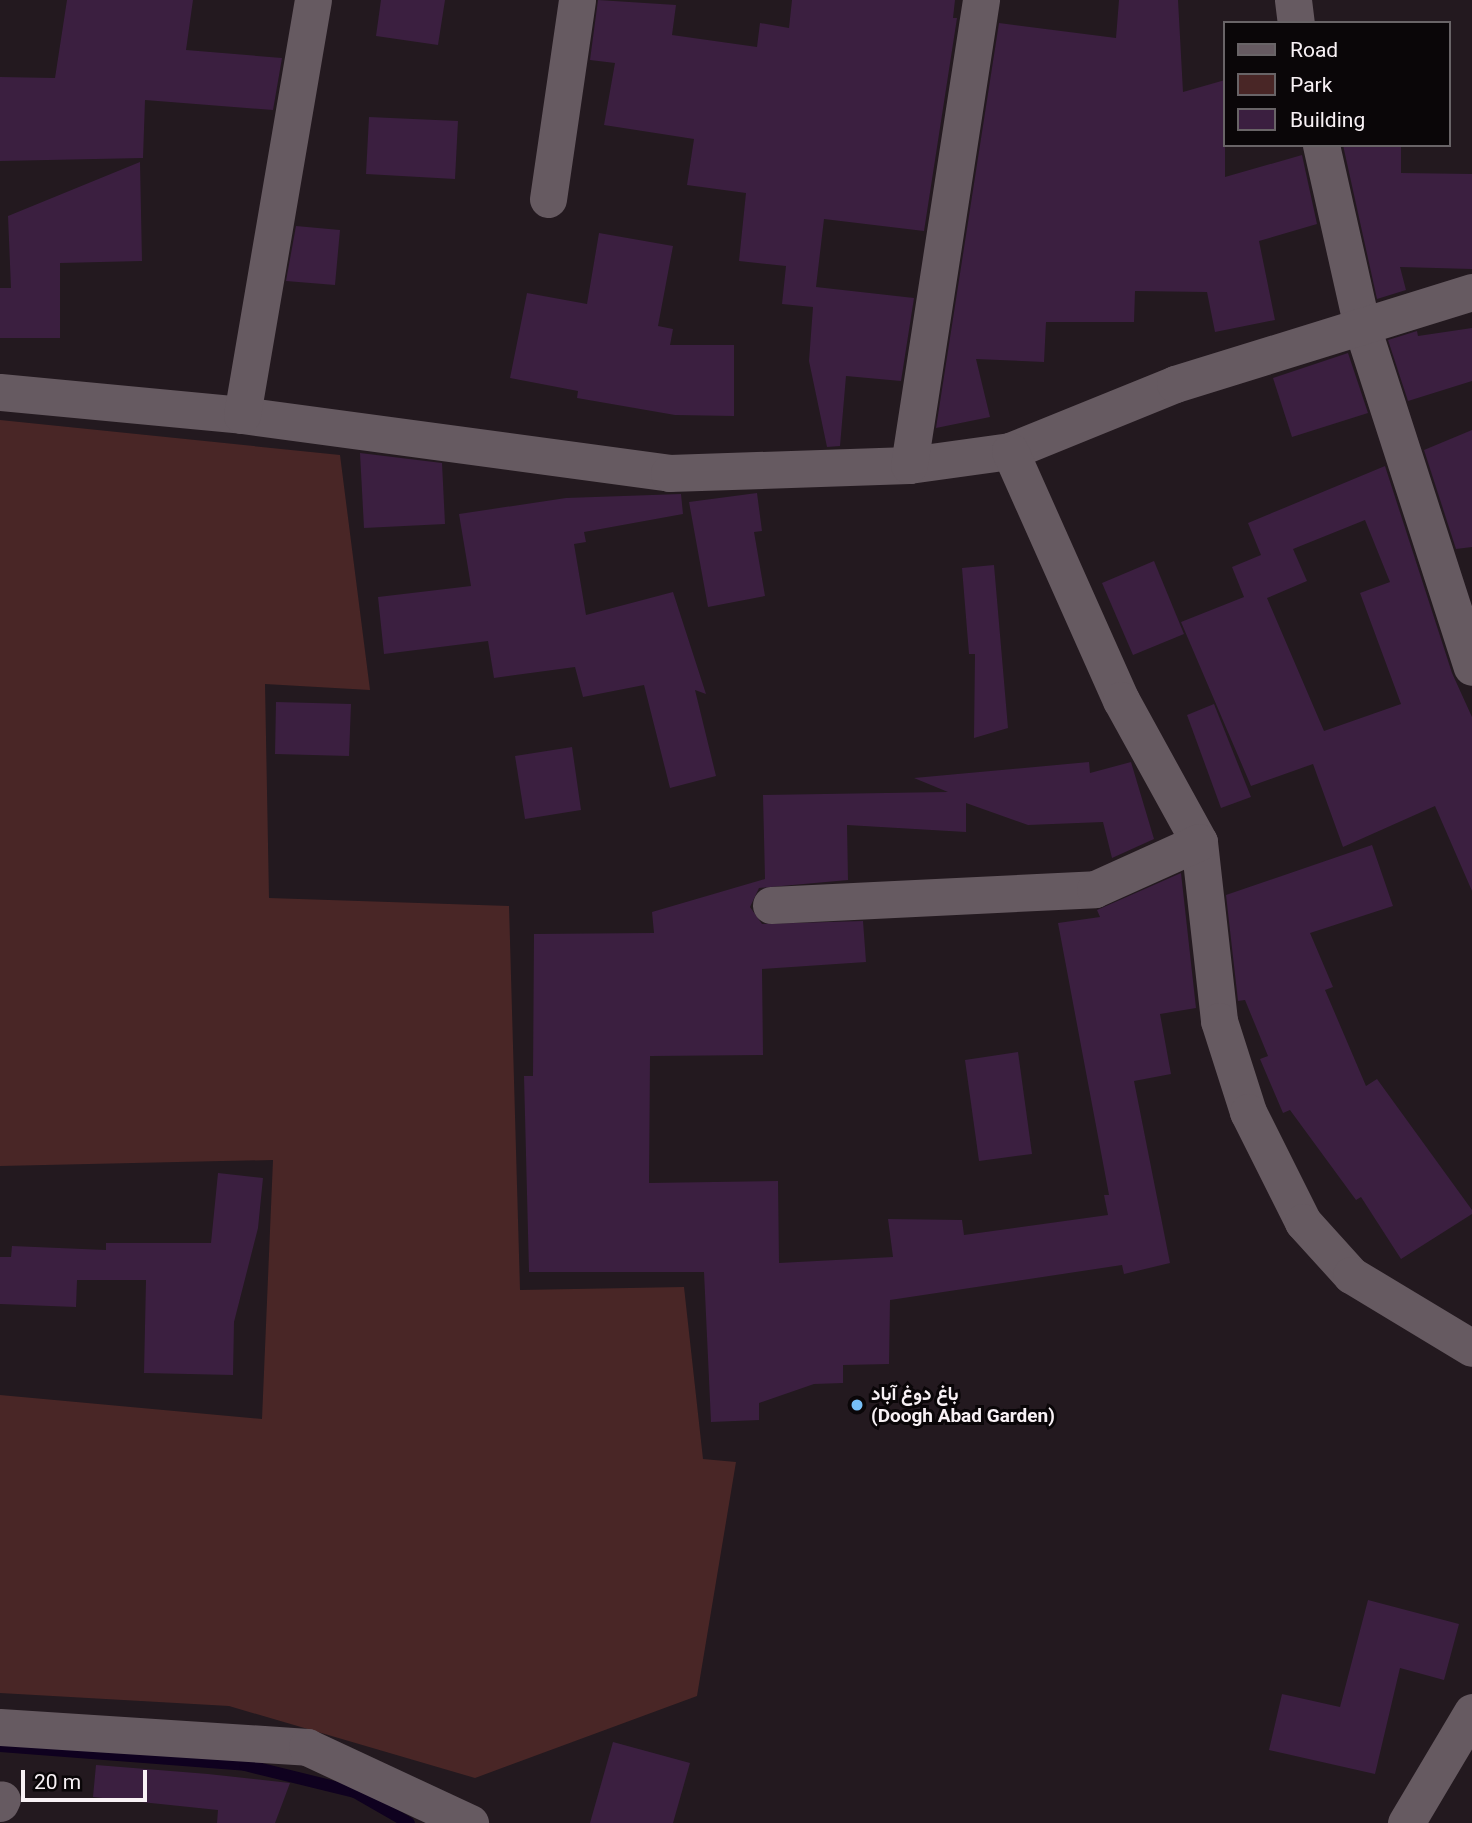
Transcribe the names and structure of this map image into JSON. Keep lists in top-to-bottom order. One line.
{"places":["باغ دوغ آباد (Doogh Abad Garden)"],"legend":["Road","Park","Building"],"scale_bar":"20 m"}
